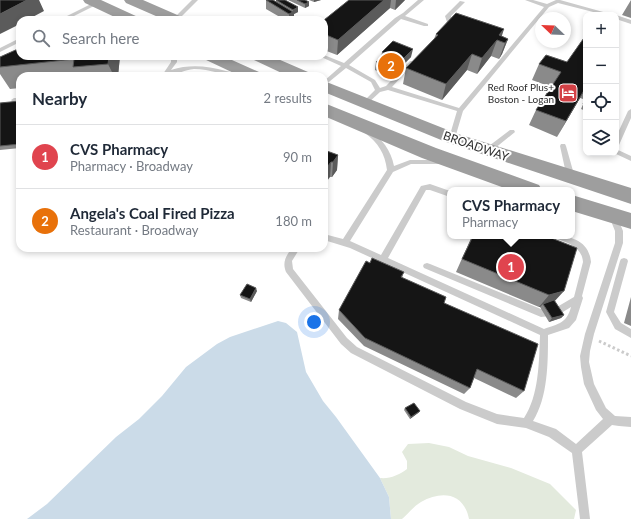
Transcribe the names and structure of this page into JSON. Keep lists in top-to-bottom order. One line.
{"streets":{"highway":["BROADWAY"]},"places":{"hotel":["Red Roof Plus+ Boston - Logan"]},"north":"top left","page":{"map_buttons":["+","−"],"search":"Search here","pins":["2","1"],"heading":["Nearby","2 results"],"list":[{"mark":"1","name":"CVS Pharmacy","note":"Pharmacy · Broadway","value":"90 m"},{"mark":"2","name":"Angela's Coal Fired Pizza","note":"Restaurant · Broadway","value":"180 m"}],"popup":["CVS Pharmacy","Pharmacy"]}}
